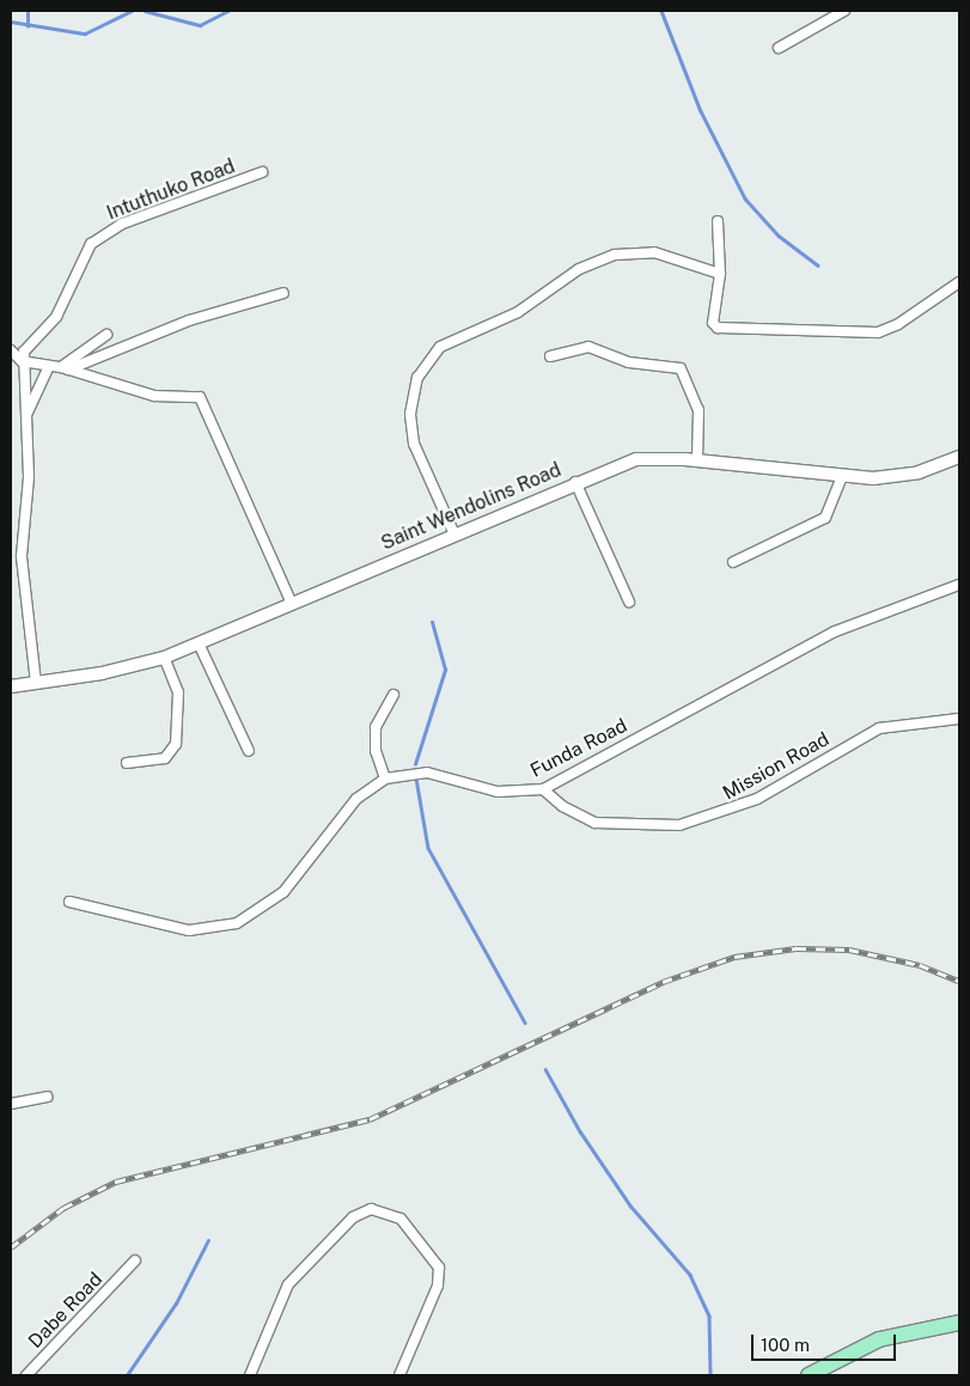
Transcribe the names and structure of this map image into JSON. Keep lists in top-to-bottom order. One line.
{"streets":{"street":["Intuthuko Road","Saint Wendolins Road","Funda Road","Mission Road","Dabe Road"]},"crossings":[["Funda Road","Mission Road"]],"scale_bar":"100 m"}
